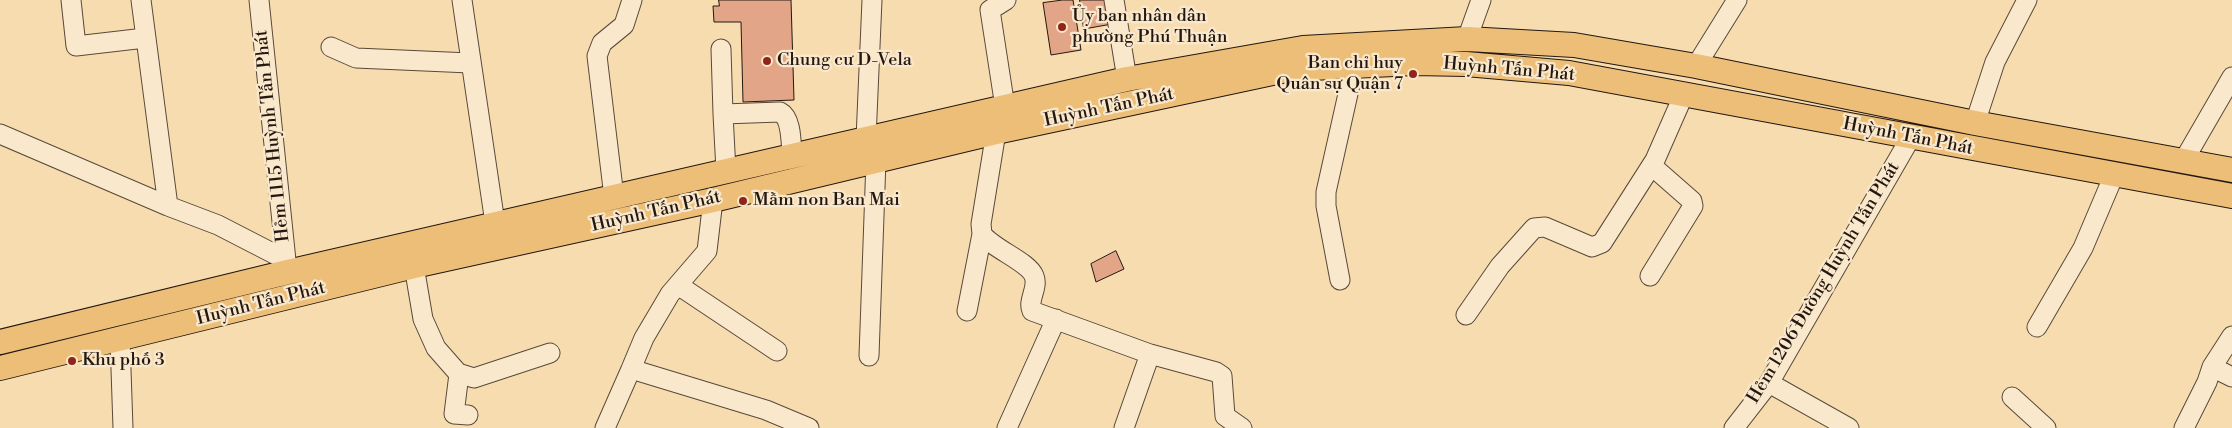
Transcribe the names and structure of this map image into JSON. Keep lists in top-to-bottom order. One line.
{"streets":{"main road":["Huỳnh Tấn Phát"],"street":["Hẻm 1115 Huỳnh Tấn Phát","Hẻm 1206 Đường Huỳnh Tấn Phát"]},"crossings":[["Huỳnh Tấn Phát","Hẻm 1115 Huỳnh Tấn Phát"],["Huỳnh Tấn Phát","Hẻm 1206 Đường Huỳnh Tấn Phát"]],"places":["Ủy ban nhân dân phường Phú Thuận","Chung cư D-Vela","Ban chỉ huy Quân sự Quận 7","Mầm non Ban Mai","Khu phố 3"]}
